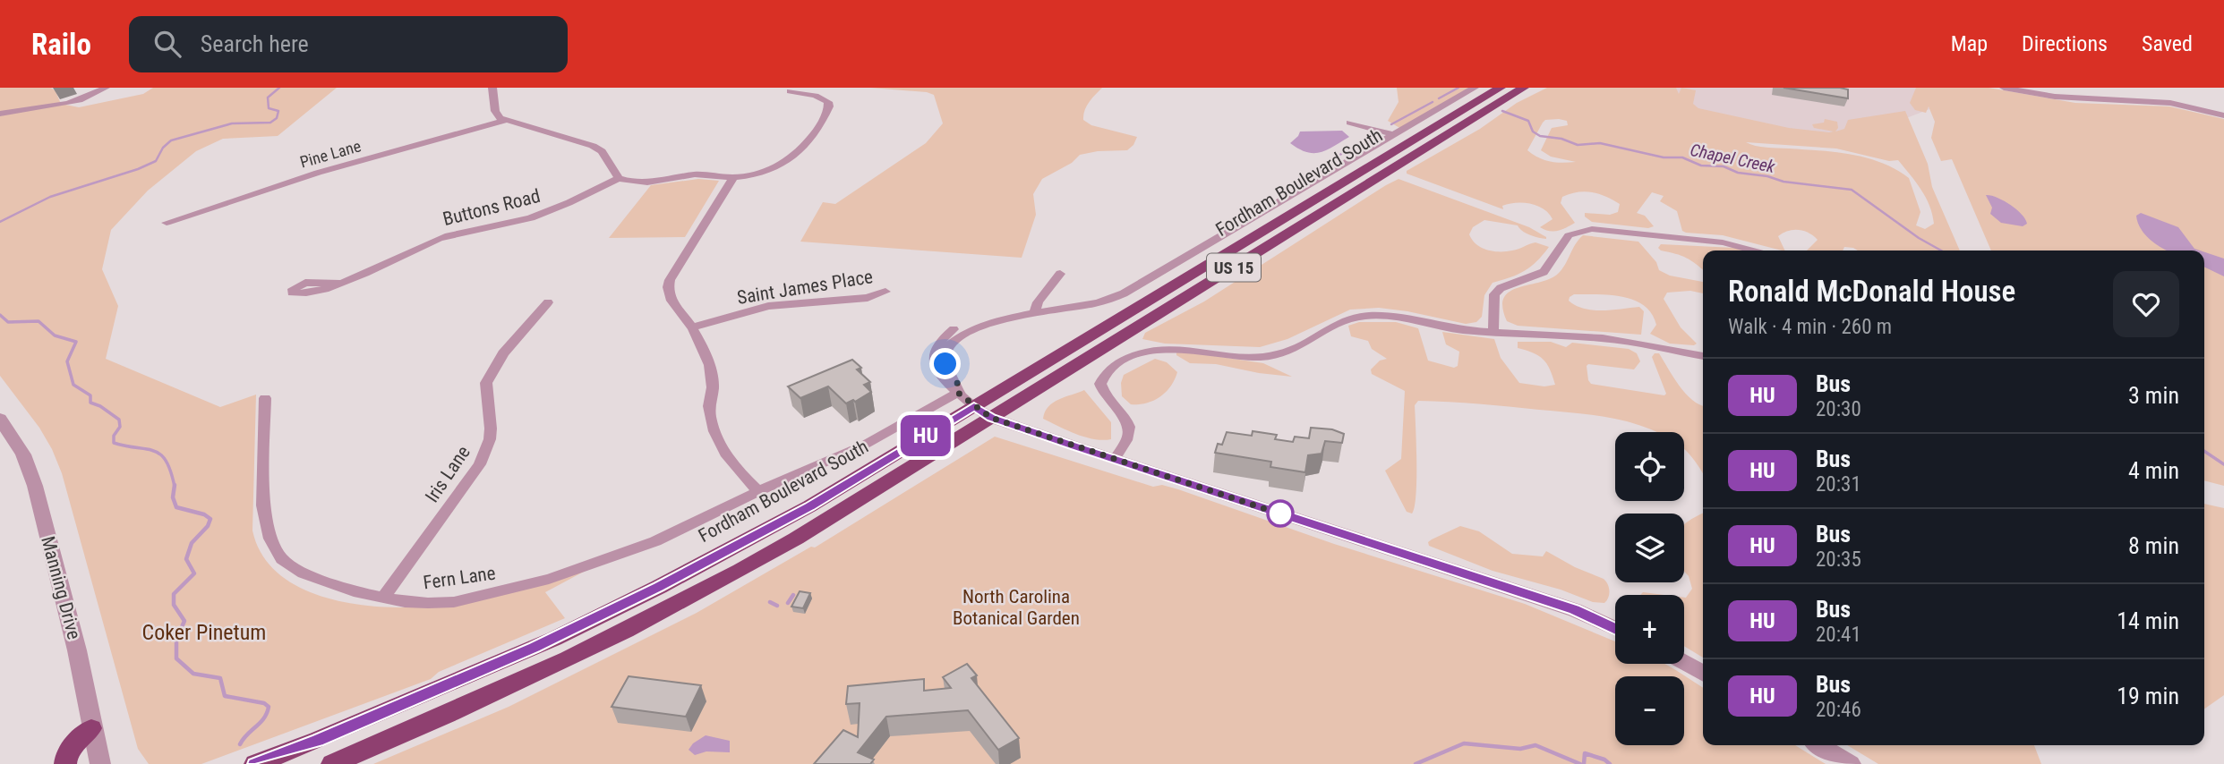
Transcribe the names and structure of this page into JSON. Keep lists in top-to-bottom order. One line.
{"streets":{"highway":["Fordham Boulevard South","US 15"],"street":["Pine Lane","Buttons Road","Saint James Place","Iris Lane","Fern Lane","Manning Drive"]},"crossings":[["Iris Lane","Fern Lane"]],"water":["Chapel Creek"],"parks":["North Carolina Botanical Garden","Coker Pinetum"],"lines":["bus line HU"],"page":{"header":"Railo","search":"Search here","nav":["Map","Directions","Saved"],"on_map":"HU","heading":["Ronald McDonald House","Walk · 4 min · 260 m"],"list":[{"mark":"HU","name":"Bus","note":"20:30","value":"3 min"},{"mark":"HU","name":"Bus","note":"20:31","value":"4 min"},{"mark":"HU","name":"Bus","note":"20:35","value":"8 min"},{"mark":"HU","name":"Bus","note":"20:41","value":"14 min"},{"mark":"HU","name":"Bus","note":"20:46","value":"19 min"}],"map_buttons":["+","−"]}}
